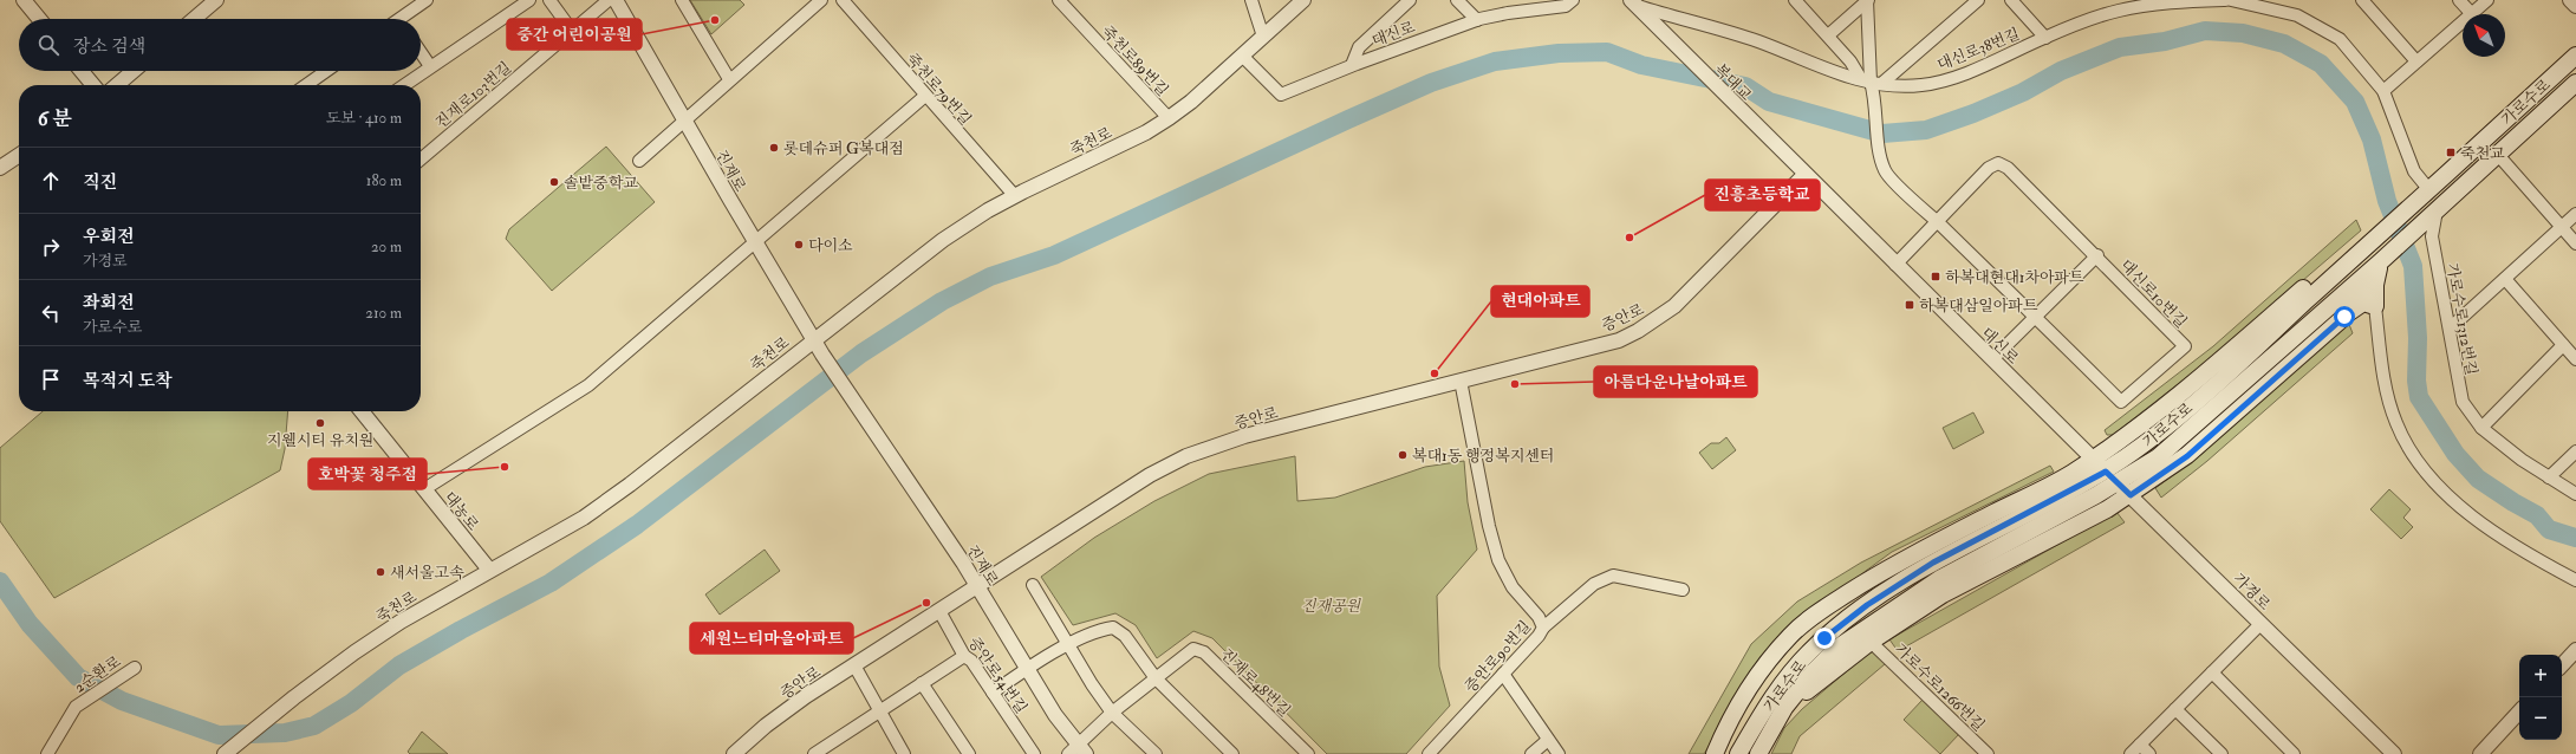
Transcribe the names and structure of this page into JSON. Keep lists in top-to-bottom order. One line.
{"streets":{"main road":["가로수로"],"street":["대신로","대신로38번길","죽천로89번길","복대교","죽천로79번길","진재로103번길","죽천로","진재로","대신로10번길","증안로","가로수로1312번길","대농로","가경로","증안로90번길","2순환로","증안로54번길","진재로48번길","가로수로1266번길"]},"crossings":[["대신로","복대교"],["대신로","죽천로"],["대신로","증안로"],["대신로","가경로"],["대신로38번길","복대교"],["대신로38번길","대신로10번길"],["죽천로89번길","죽천로"],["복대교","증안로"],["죽천로79번길","죽천로"],["가로수로","가로수로1312번길"],["가로수로","가경로"],["죽천로","진재로"],["죽천로","대농로"],["진재로","증안로"],["진재로","진재로48번길"],["증안로","증안로90번길"],["증안로","증안로54번길"]],"parks":["진재공원"],"places":{"other":["중간 어린이공원","롯데슈퍼 G복대점","솔밭중학교","진흥초등학교","다이소","현대아파트","아름다운나날아파트","지웰시티 유치원","복대1동 행정복지센터","호박꽃 청주점","새서울고속","세원느티마을아파트"],"transit":["죽천교","하복대현대1차아파트","하복대삼일아파트"]},"north":"top left","page":{"search":"장소 검색","heading":["6 분","도보 · 410 m"],"list":[["직진","180 m"],["우회전","가경로","20 m"],["좌회전","가로수로","210 m"],"목적지 도착"],"map_buttons":["+","−"]}}
